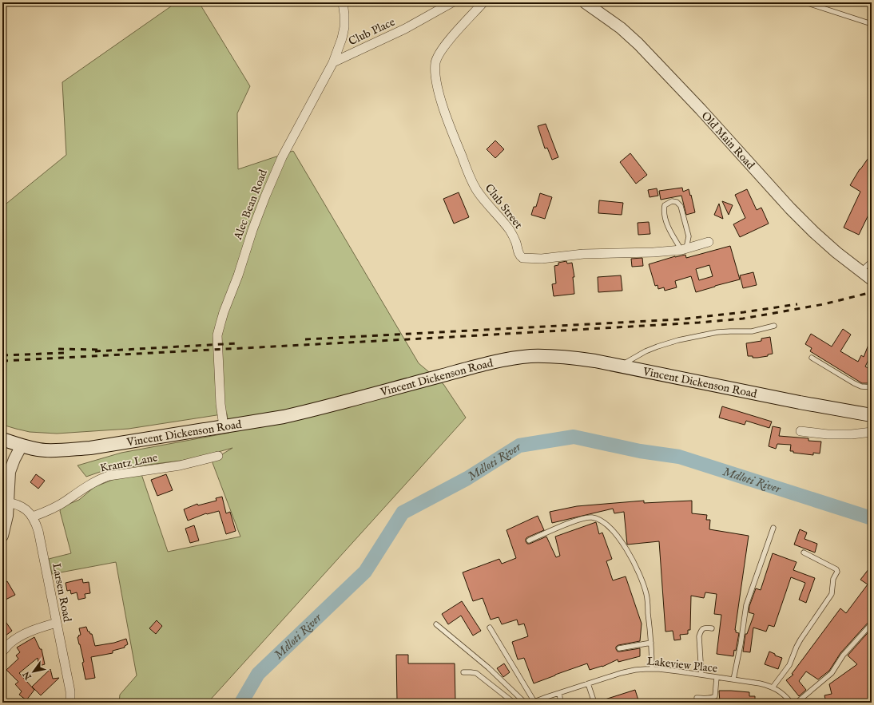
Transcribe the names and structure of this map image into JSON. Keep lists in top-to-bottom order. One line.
{"streets":{"main road":["Vincent Dickenson Road"],"street":["Club Place","Old Main Road","Alec Bean Road","Club Street","Krantz Lane","Larsen Road"],"lane":["Lakeview Place"]},"crossings":[["Club Place","Alec Bean Road"],["Alec Bean Road","Vincent Dickenson Road"],["Krantz Lane","Larsen Road"]],"water":["Mdloti River"],"north":"bottom left"}
